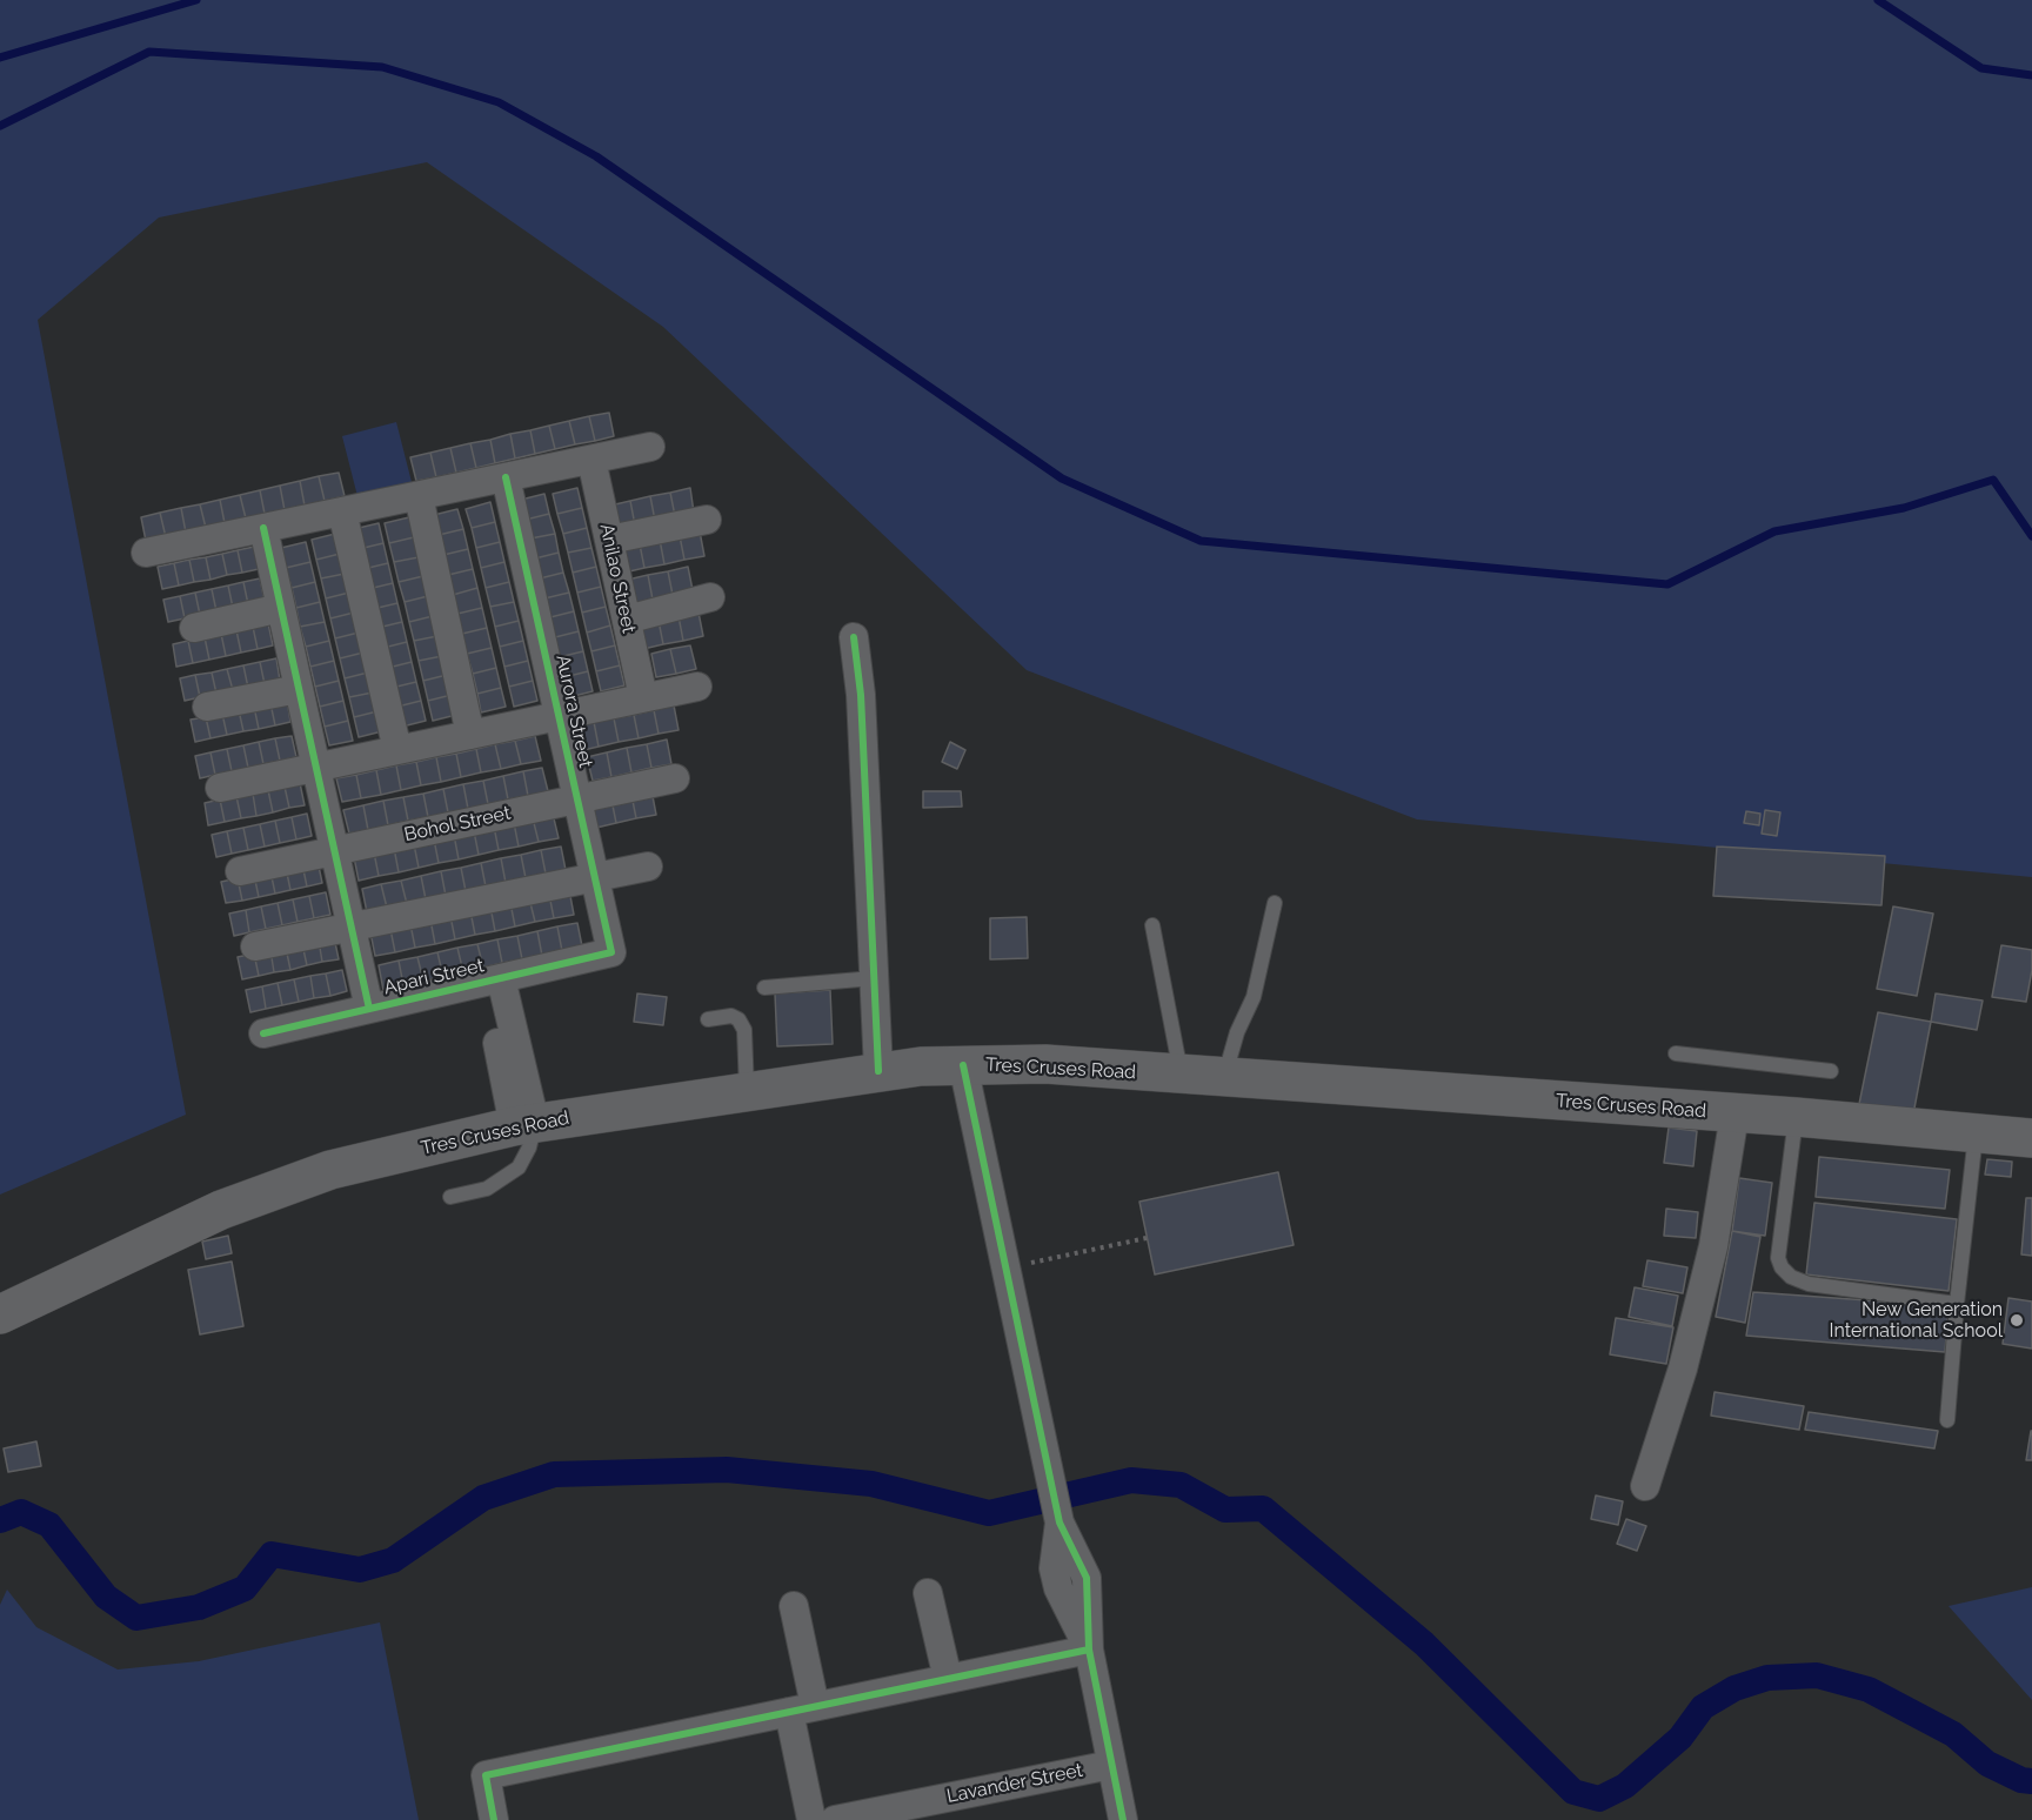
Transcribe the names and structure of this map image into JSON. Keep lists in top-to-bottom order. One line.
{"streets":{"main road":["Tres Cruses Road"],"street":["Anilao Street","Aurora Street","Bohol Street","Apari Street","Lavander Street"]},"crossings":[["Aurora Street","Bohol Street"],["Aurora Street","Apari Street"]],"places":["New Generation International School"]}
